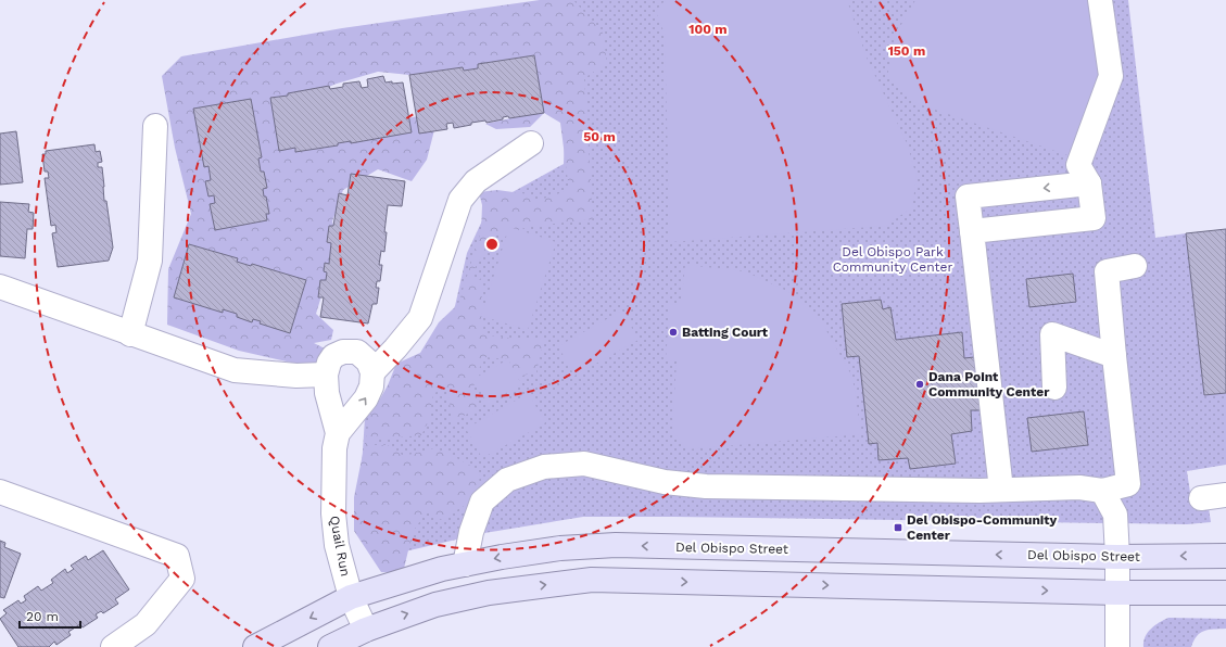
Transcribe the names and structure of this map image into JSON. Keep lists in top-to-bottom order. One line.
{"streets":{"main road":["Del Obispo Street"],"street":["Quail Run"]},"crossings":[["Quail Run","Del Obispo Street"]],"parks":["Del Obispo Park Community Center"],"places":{"other":["Batting Court","Dana Point Community Center"],"transit":["Del Obispo-Community Center"]},"scale_bar":"20 m","rings":["100 m","150 m","50 m"]}
